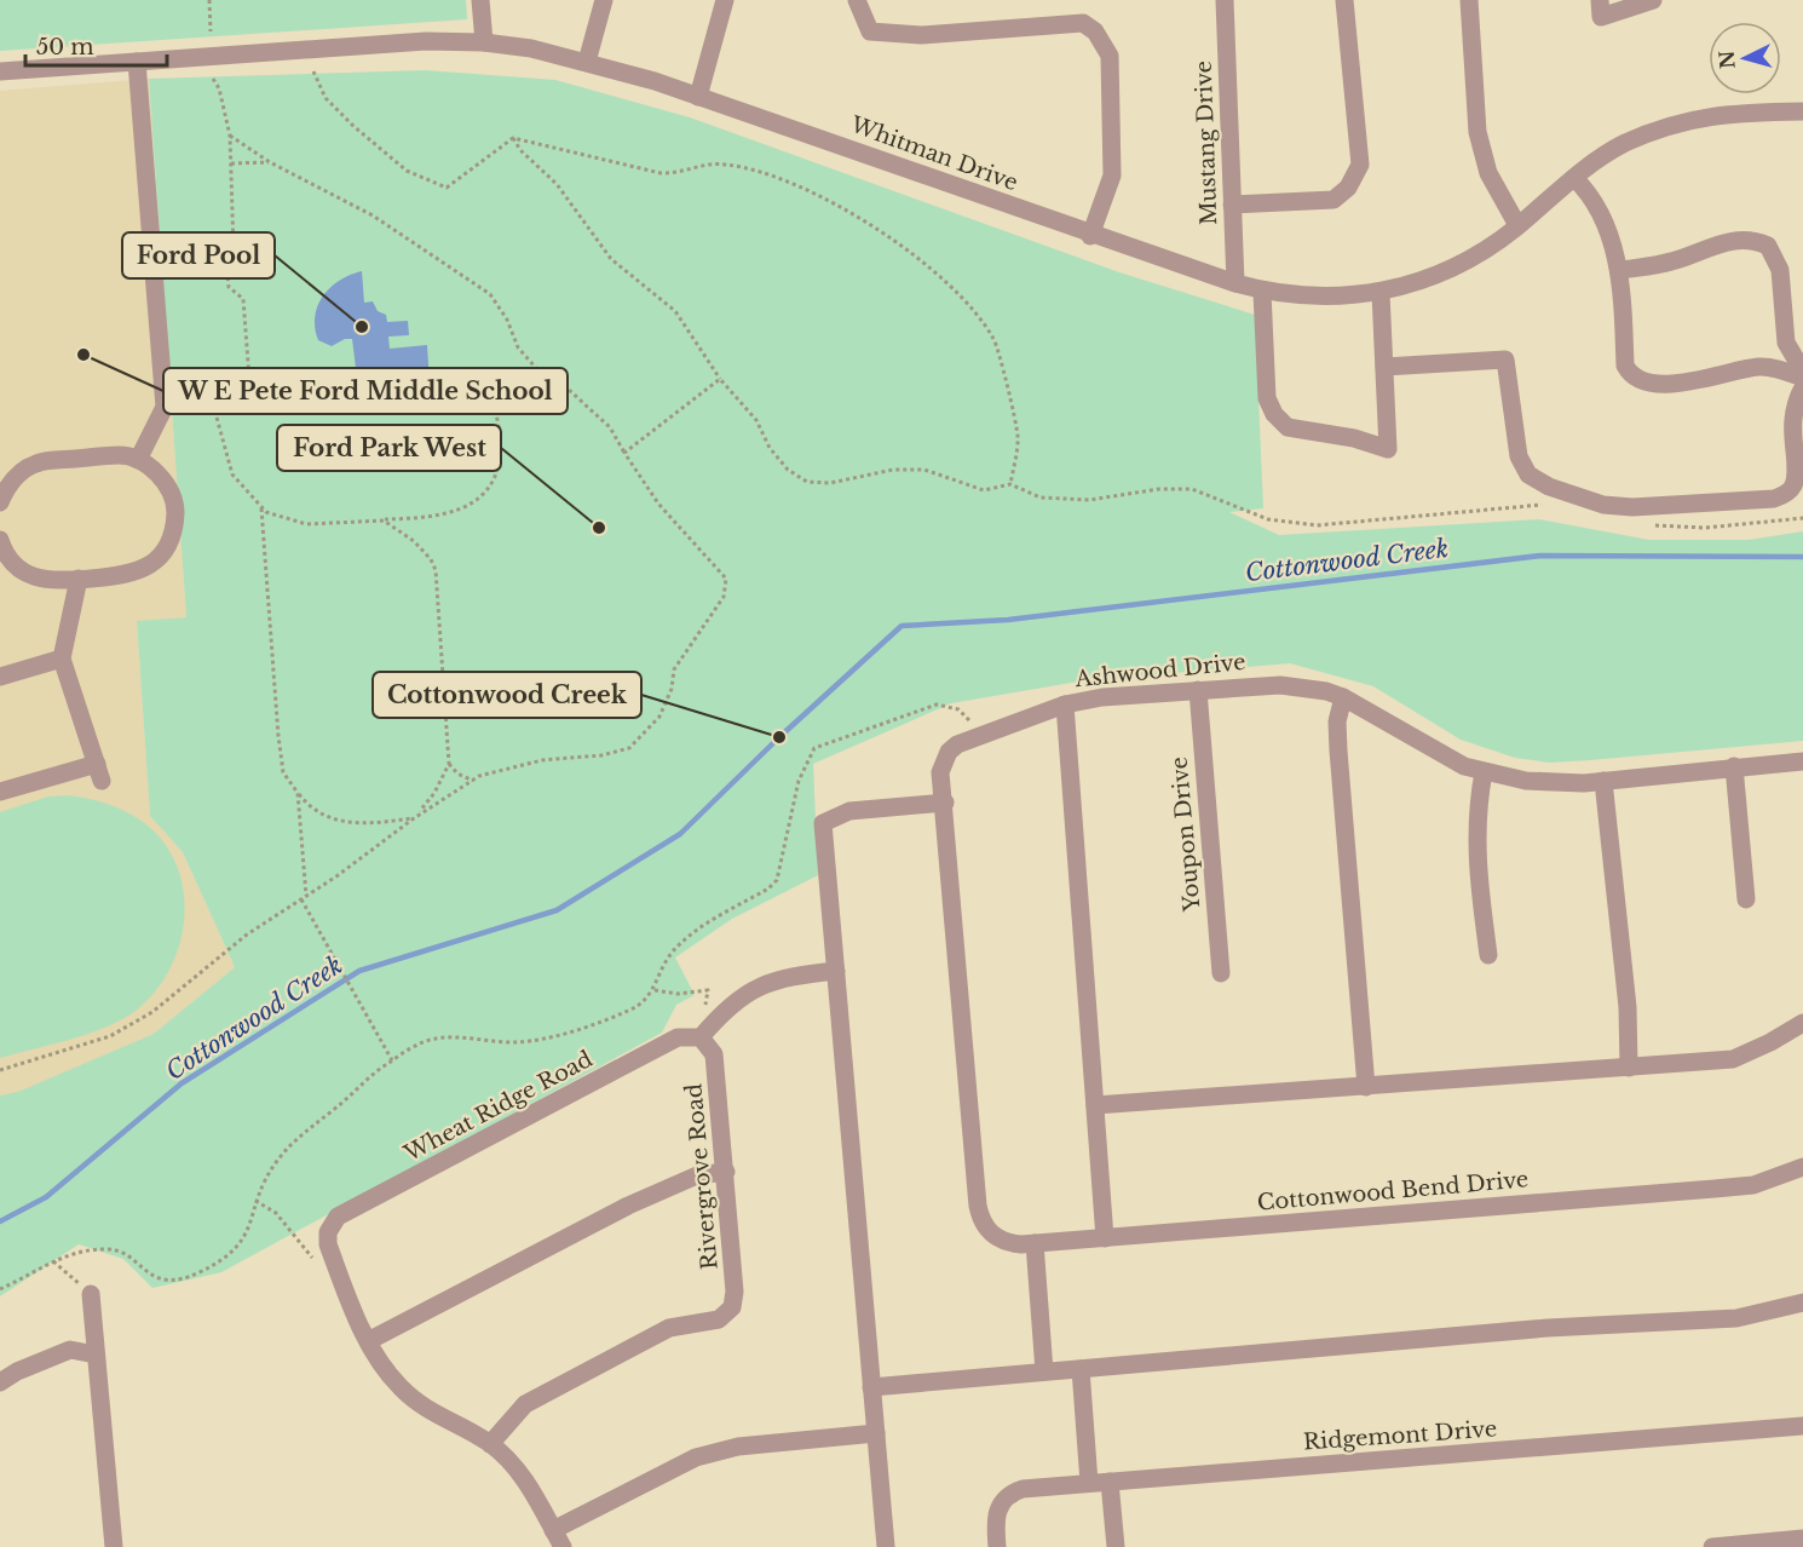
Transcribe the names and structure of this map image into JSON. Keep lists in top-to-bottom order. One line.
{"streets":{"street":["Mustang Drive","Whitman Drive","Ashwood Drive","Youpon Drive","Wheat Ridge Road","Rivergrove Road","Cottonwood Bend Drive","Ridgemont Drive"]},"crossings":[["Mustang Drive","Whitman Drive"],["Ashwood Drive","Youpon Drive"],["Ashwood Drive","Cottonwood Bend Drive"],["Wheat Ridge Road","Rivergrove Road"]],"water":["Cottonwood Creek"],"places":["Ford Pool","W E Pete Ford Middle School","Ford Park West","Cottonwood Creek"],"scale_bar":"50 m","north":"left"}
